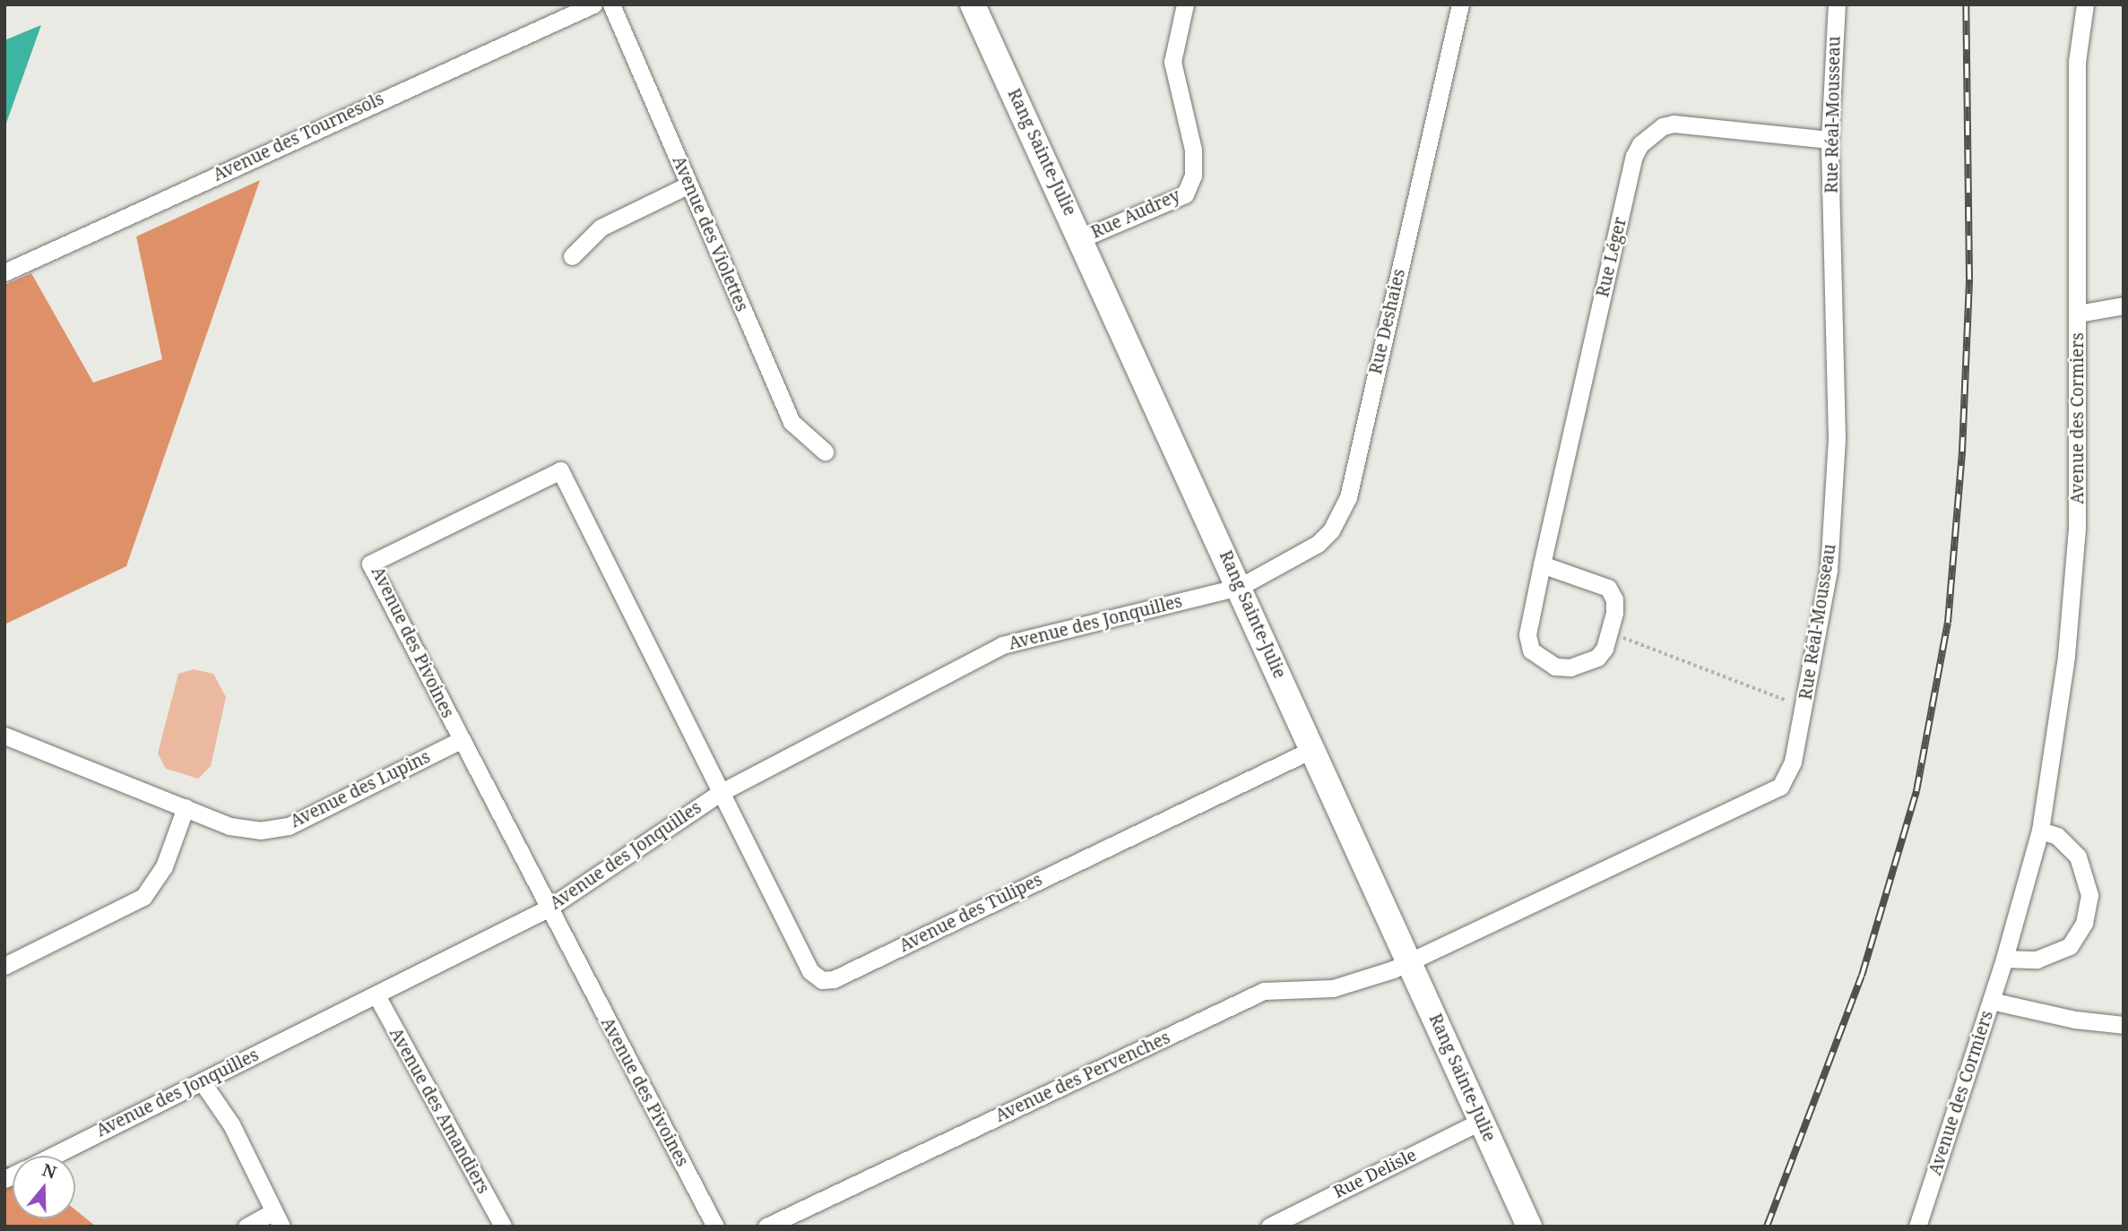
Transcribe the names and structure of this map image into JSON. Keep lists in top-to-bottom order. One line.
{"streets":{"street":["Rue Réal-Mousseau","Avenue des Tournesols","Rang Sainte-Julie","Rue Audrey","Avenue des Violettes","Rue Léger","Rue Deshaies","Avenue des Cormiers","Avenue des Jonquilles","Avenue des Pivoines","Avenue des Lupins","Avenue des Tulipes","Avenue des Pervenches","Avenue des Amandiers","Rue Delisle"]},"crossings":[["Rue Réal-Mousseau","Rang Sainte-Julie"],["Rue Réal-Mousseau","Rue Léger"],["Rue Réal-Mousseau","Avenue des Pervenches"],["Rang Sainte-Julie","Rue Audrey"],["Rang Sainte-Julie","Rue Deshaies"],["Rang Sainte-Julie","Avenue des Jonquilles"],["Rang Sainte-Julie","Avenue des Tulipes"],["Rang Sainte-Julie","Avenue des Pervenches"],["Rang Sainte-Julie","Rue Delisle"],["Rue Deshaies","Avenue des Jonquilles"],["Avenue des Jonquilles","Avenue des Pivoines"],["Avenue des Jonquilles","Avenue des Tulipes"],["Avenue des Jonquilles","Avenue des Amandiers"],["Avenue des Pivoines","Avenue des Lupins"],["Avenue des Pivoines","Avenue des Tulipes"]],"north":"top"}
